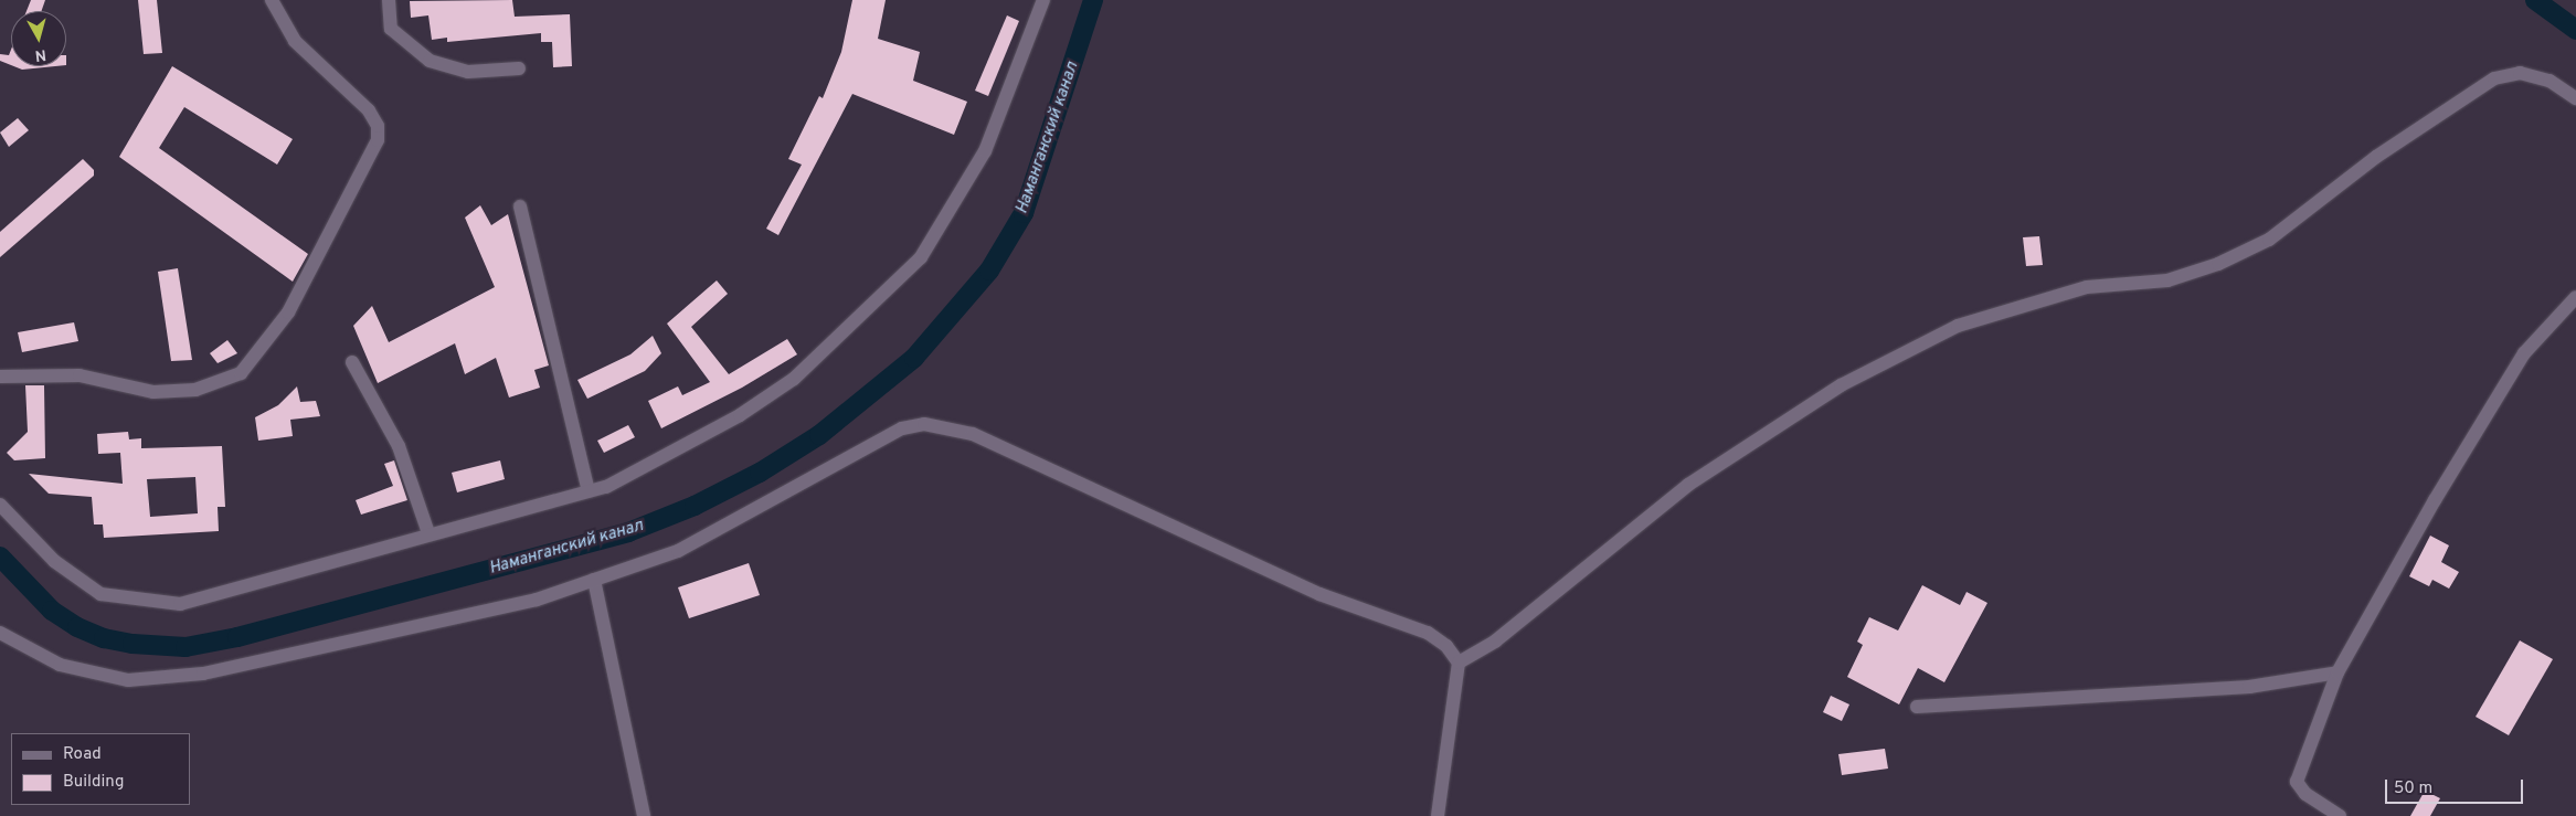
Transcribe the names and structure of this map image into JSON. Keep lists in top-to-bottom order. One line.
{"water":["Наманганский канал"],"legend":["Road","Building"],"scale_bar":"50 m","north":"bottom"}
